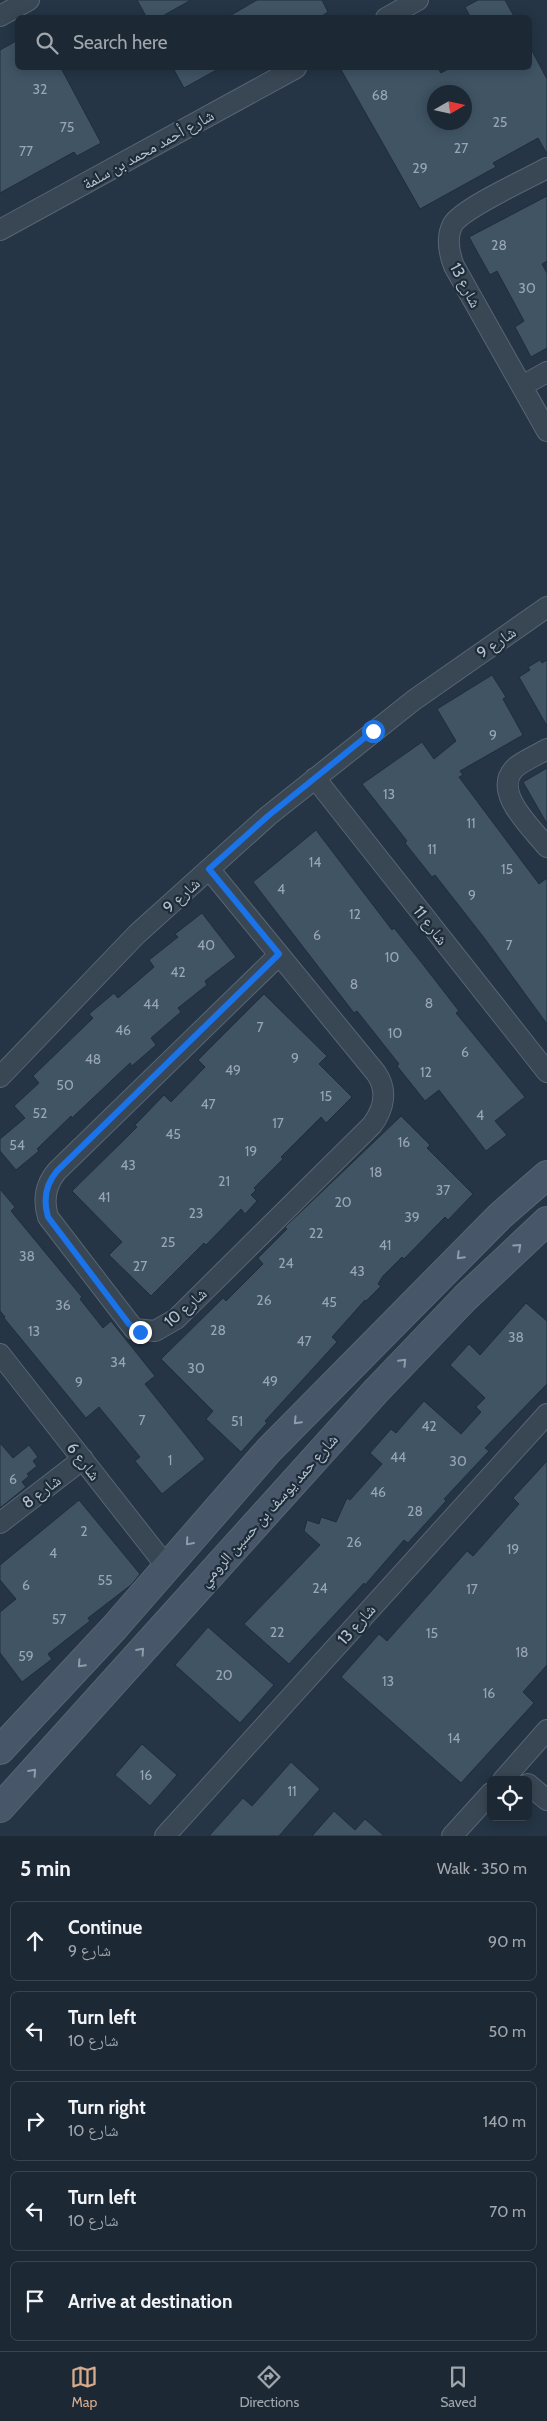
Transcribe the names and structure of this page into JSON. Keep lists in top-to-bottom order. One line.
{"streets":{"street":["شارع أحمد محمد بن سلمة","شارع 13","شارع 9","شارع 11","شارع 10","شارع 6","شارع 8","شارع حمد يوسف بن حسين الرومي"]},"crossings":[["شارع 9","شارع 11"],["شارع 9","شارع 10"],["شارع 6","شارع 8"]],"house_numbers":["32","68","25","75","27","77","29","28","30","9","13","11","11","14","15","4","9","12","6","40","7","10","42","8","8","44","7","46","10","6","9","48","49","12","50","15","47","52","4","17","45","16","54","19","43","18","21","37","41","20","23","39","22","25","41","38","24","27","43","26","45","36","28","13","38","47","34","30","49","9","7","51","42","44","1","30","6","46","28","2","26","19","4","55","6","24","17","57","22","15","18","59","20","13","16","14","16","11"],"north":"right","page":{"search":"Search here","heading":["5 min","Walk · 350 m"],"list":[["Continue","شارع 9","90 m"],["Turn left","شارع 10","50 m"],["Turn right","شارع 10","140 m"],["Turn left","شارع 10","70 m"],"Arrive at destination"],"nav":["Map","Directions","Saved"]}}
